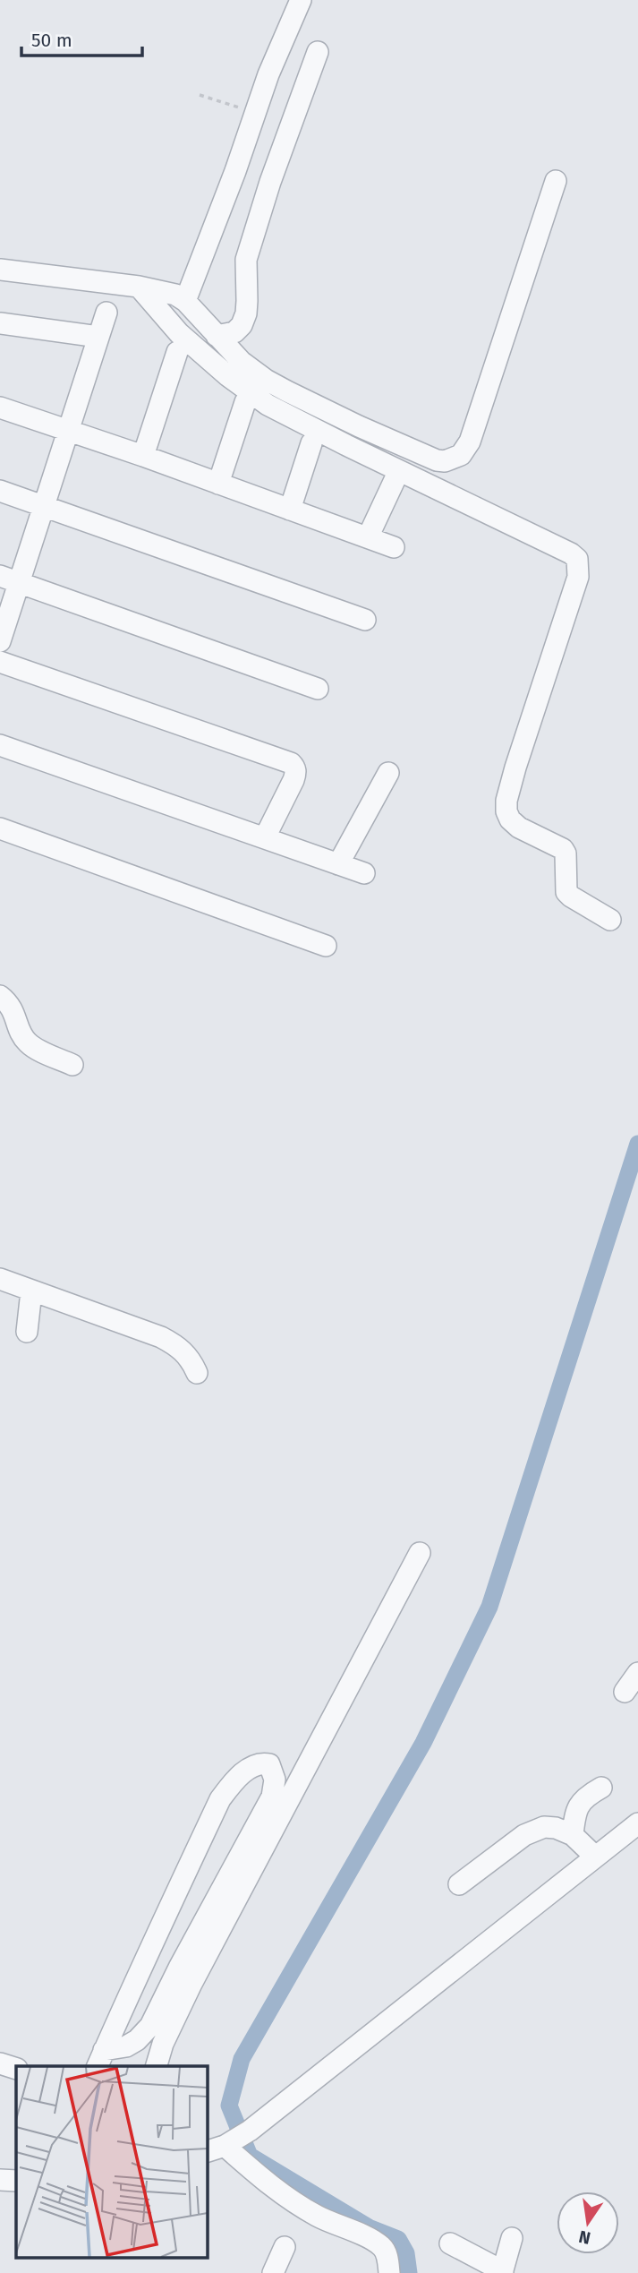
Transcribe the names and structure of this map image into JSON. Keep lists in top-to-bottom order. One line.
{"scale_bar":"50 m","north":"bottom"}
